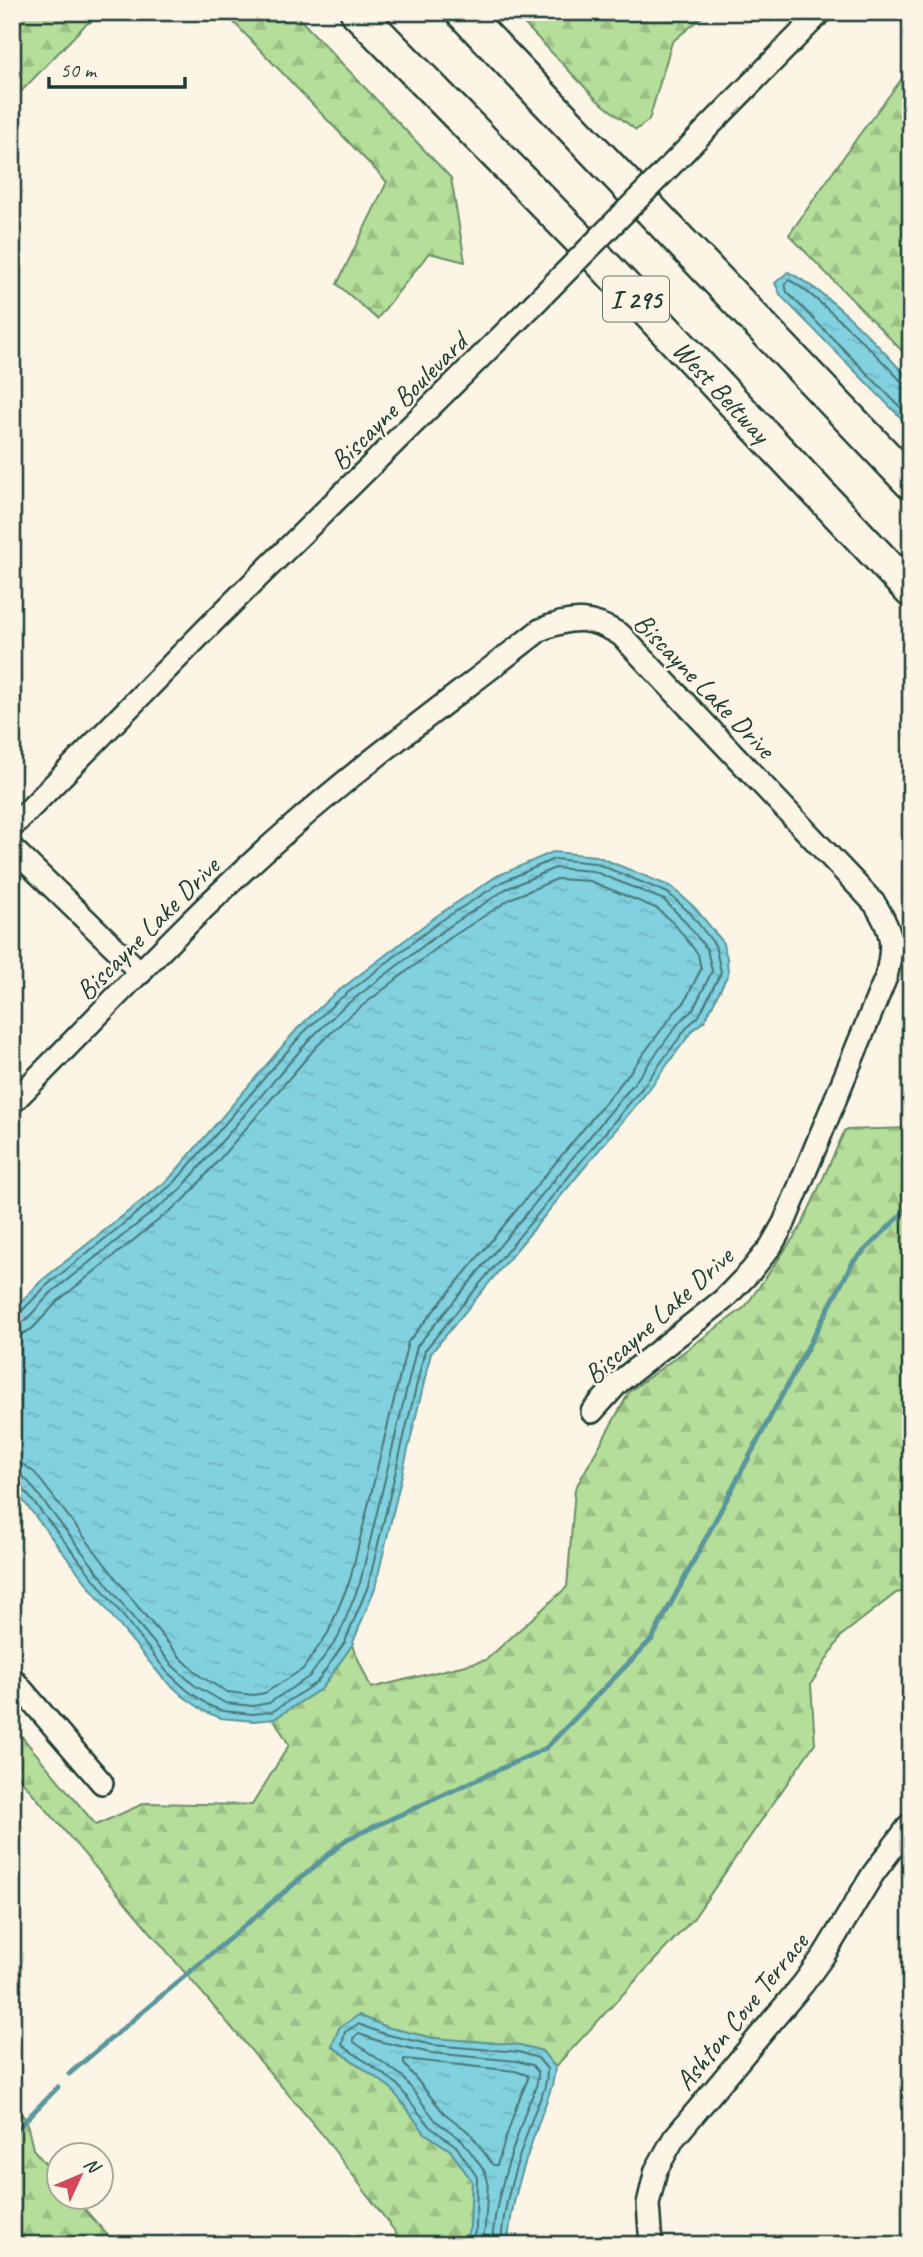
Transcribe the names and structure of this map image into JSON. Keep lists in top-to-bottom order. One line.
{"streets":{"highway":["I 295","West Beltway"],"street":["Biscayne Boulevard","Biscayne Lake Drive","Ashton Cove Terrace"]},"scale_bar":"50 m","north":"top right"}
